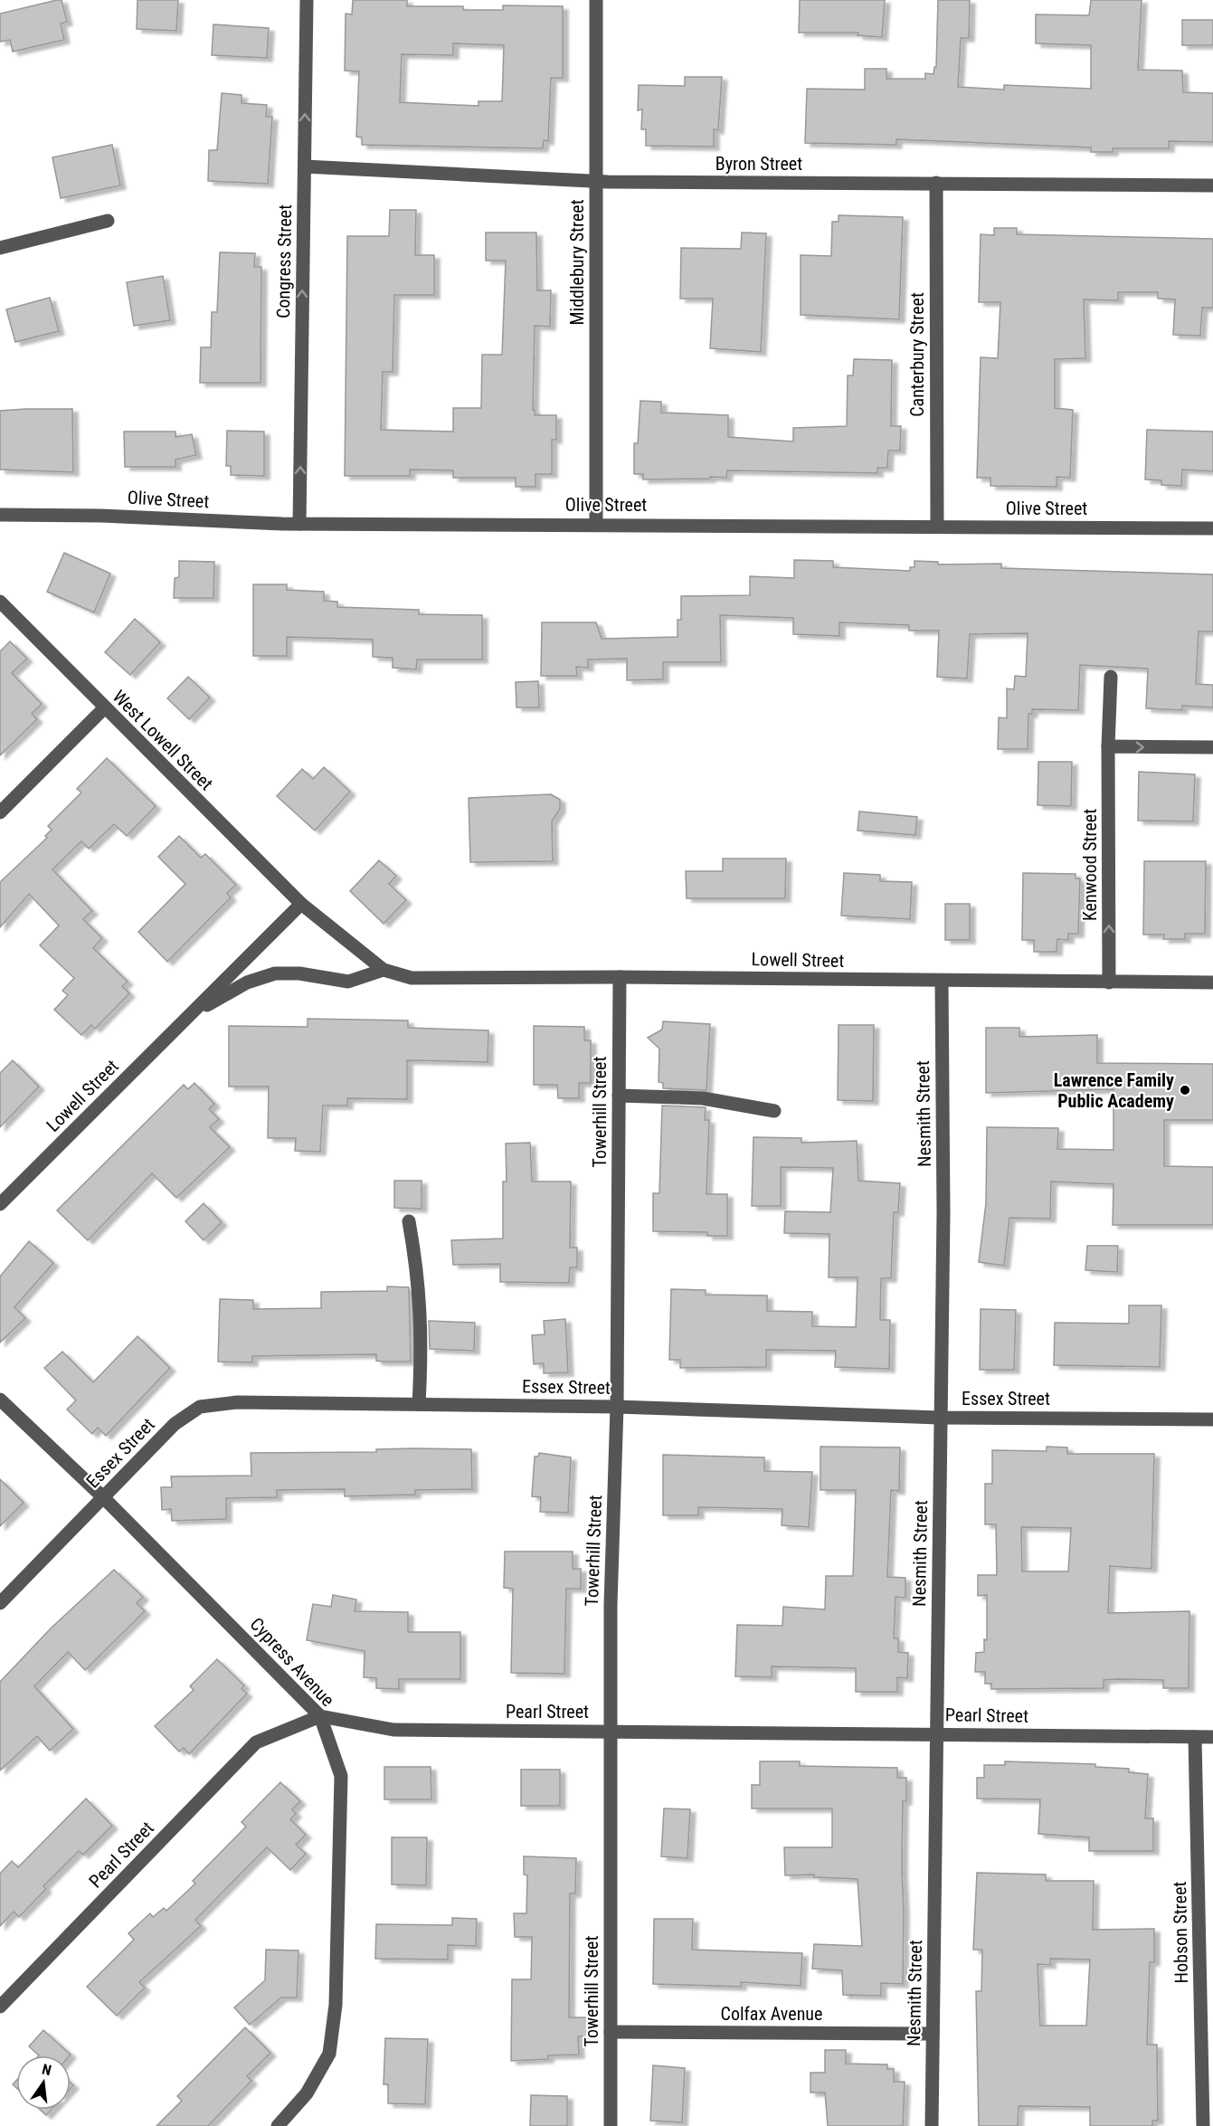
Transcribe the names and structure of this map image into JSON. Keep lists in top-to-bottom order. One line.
{"streets":{"street":["Byron Street","Congress Street","Middlebury Street","Canterbury Street","Olive Street","West Lowell Street","Kenwood Street","Lowell Street","Towerhill Street","Nesmith Street","Essex Street","Cypress Avenue","Pearl Street","Hobson Street","Colfax Avenue"]},"crossings":[["Byron Street","Congress Street"],["Byron Street","Middlebury Street"],["Byron Street","Canterbury Street"],["Congress Street","Olive Street"],["Middlebury Street","Olive Street"],["Canterbury Street","Olive Street"],["West Lowell Street","Lowell Street"],["Kenwood Street","Lowell Street"],["Lowell Street","Towerhill Street"],["Lowell Street","Nesmith Street"],["Towerhill Street","Essex Street"],["Towerhill Street","Pearl Street"],["Towerhill Street","Colfax Avenue"],["Nesmith Street","Essex Street"],["Nesmith Street","Pearl Street"],["Nesmith Street","Colfax Avenue"],["Essex Street","Cypress Avenue"],["Cypress Avenue","Pearl Street"],["Pearl Street","Hobson Street"]],"one_way":["Congress Street","Kenwood Street"],"places":["Lawrence Family Public Academy"],"north":"top"}
